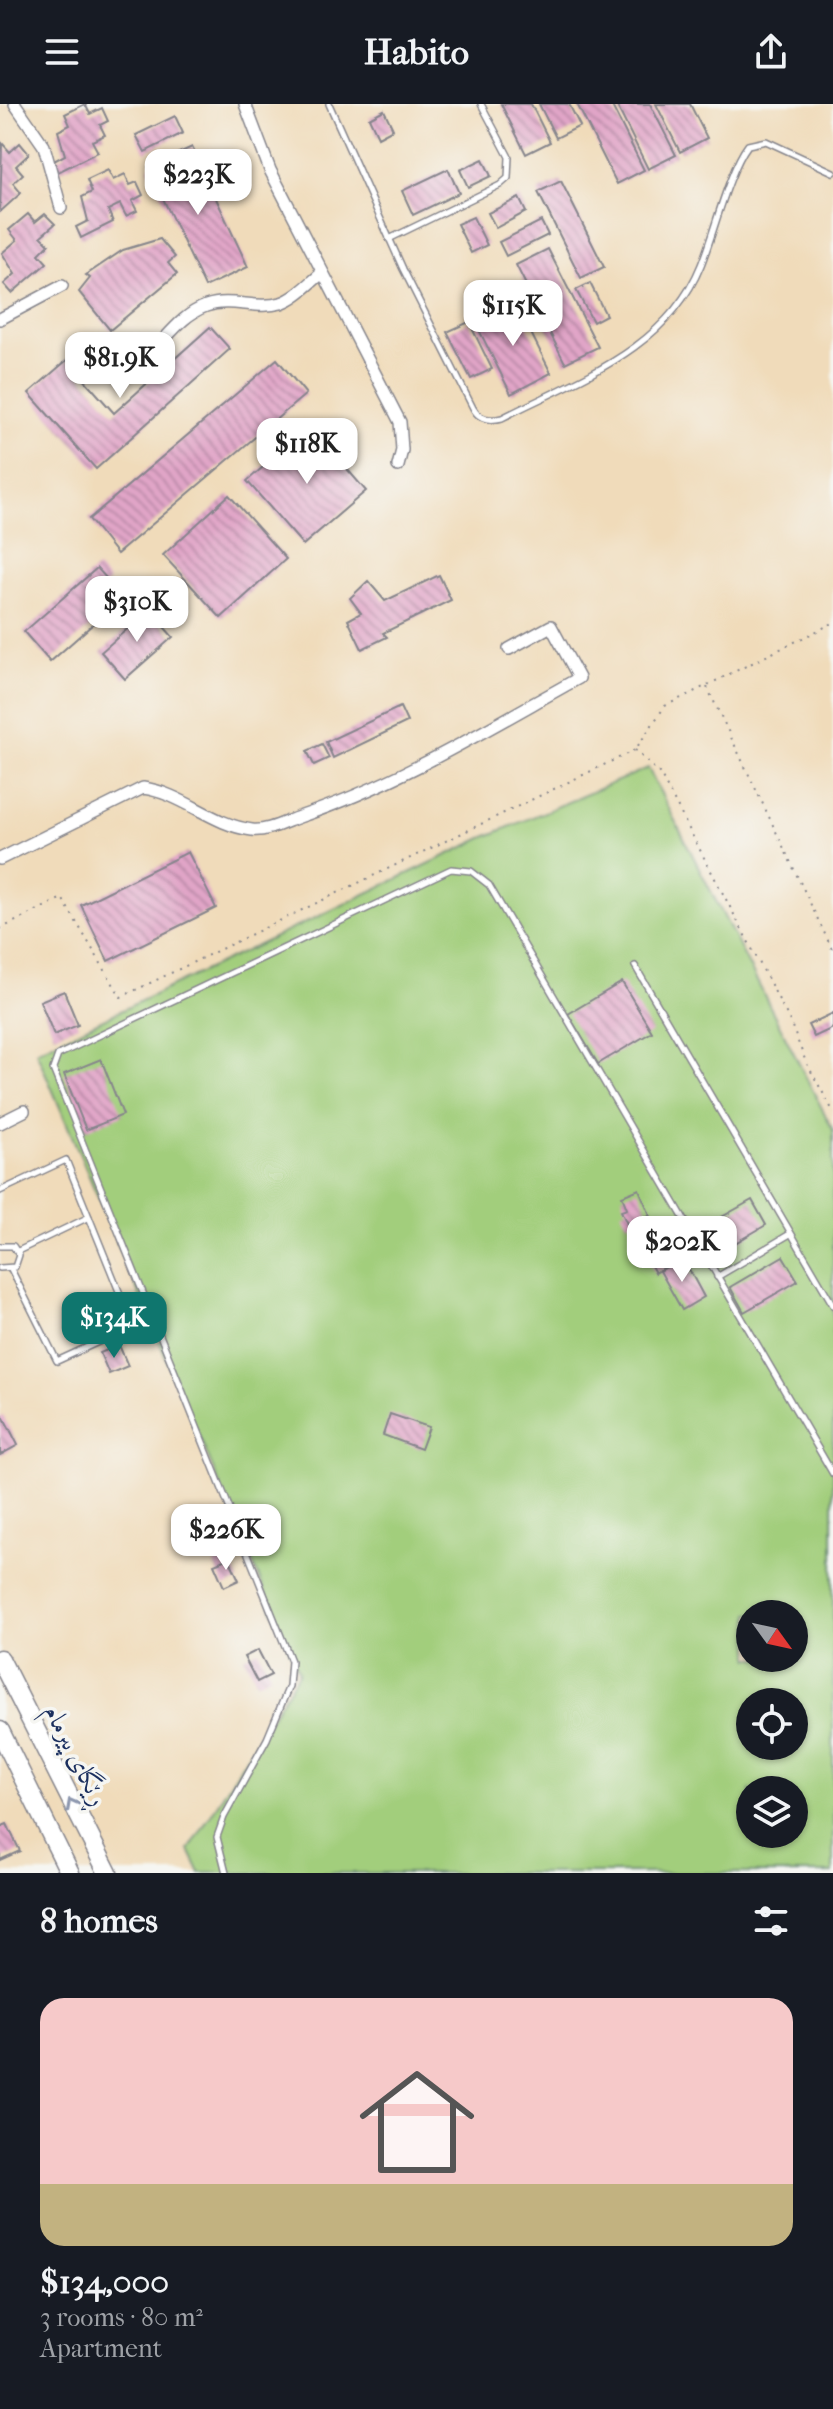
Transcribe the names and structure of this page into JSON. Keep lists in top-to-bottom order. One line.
{"streets":{"highway":["ڕێگای پیرمام"]},"north":"bottom right","page":{"header":"Habito","price":["$223K","$115K","$81.9K","$118K","$310K","$202K","$134K","$226K"],"heading":"8 homes","list":[{"name":"$134,000","note":"3 rooms · 80 m² · Apartment"}]}}
